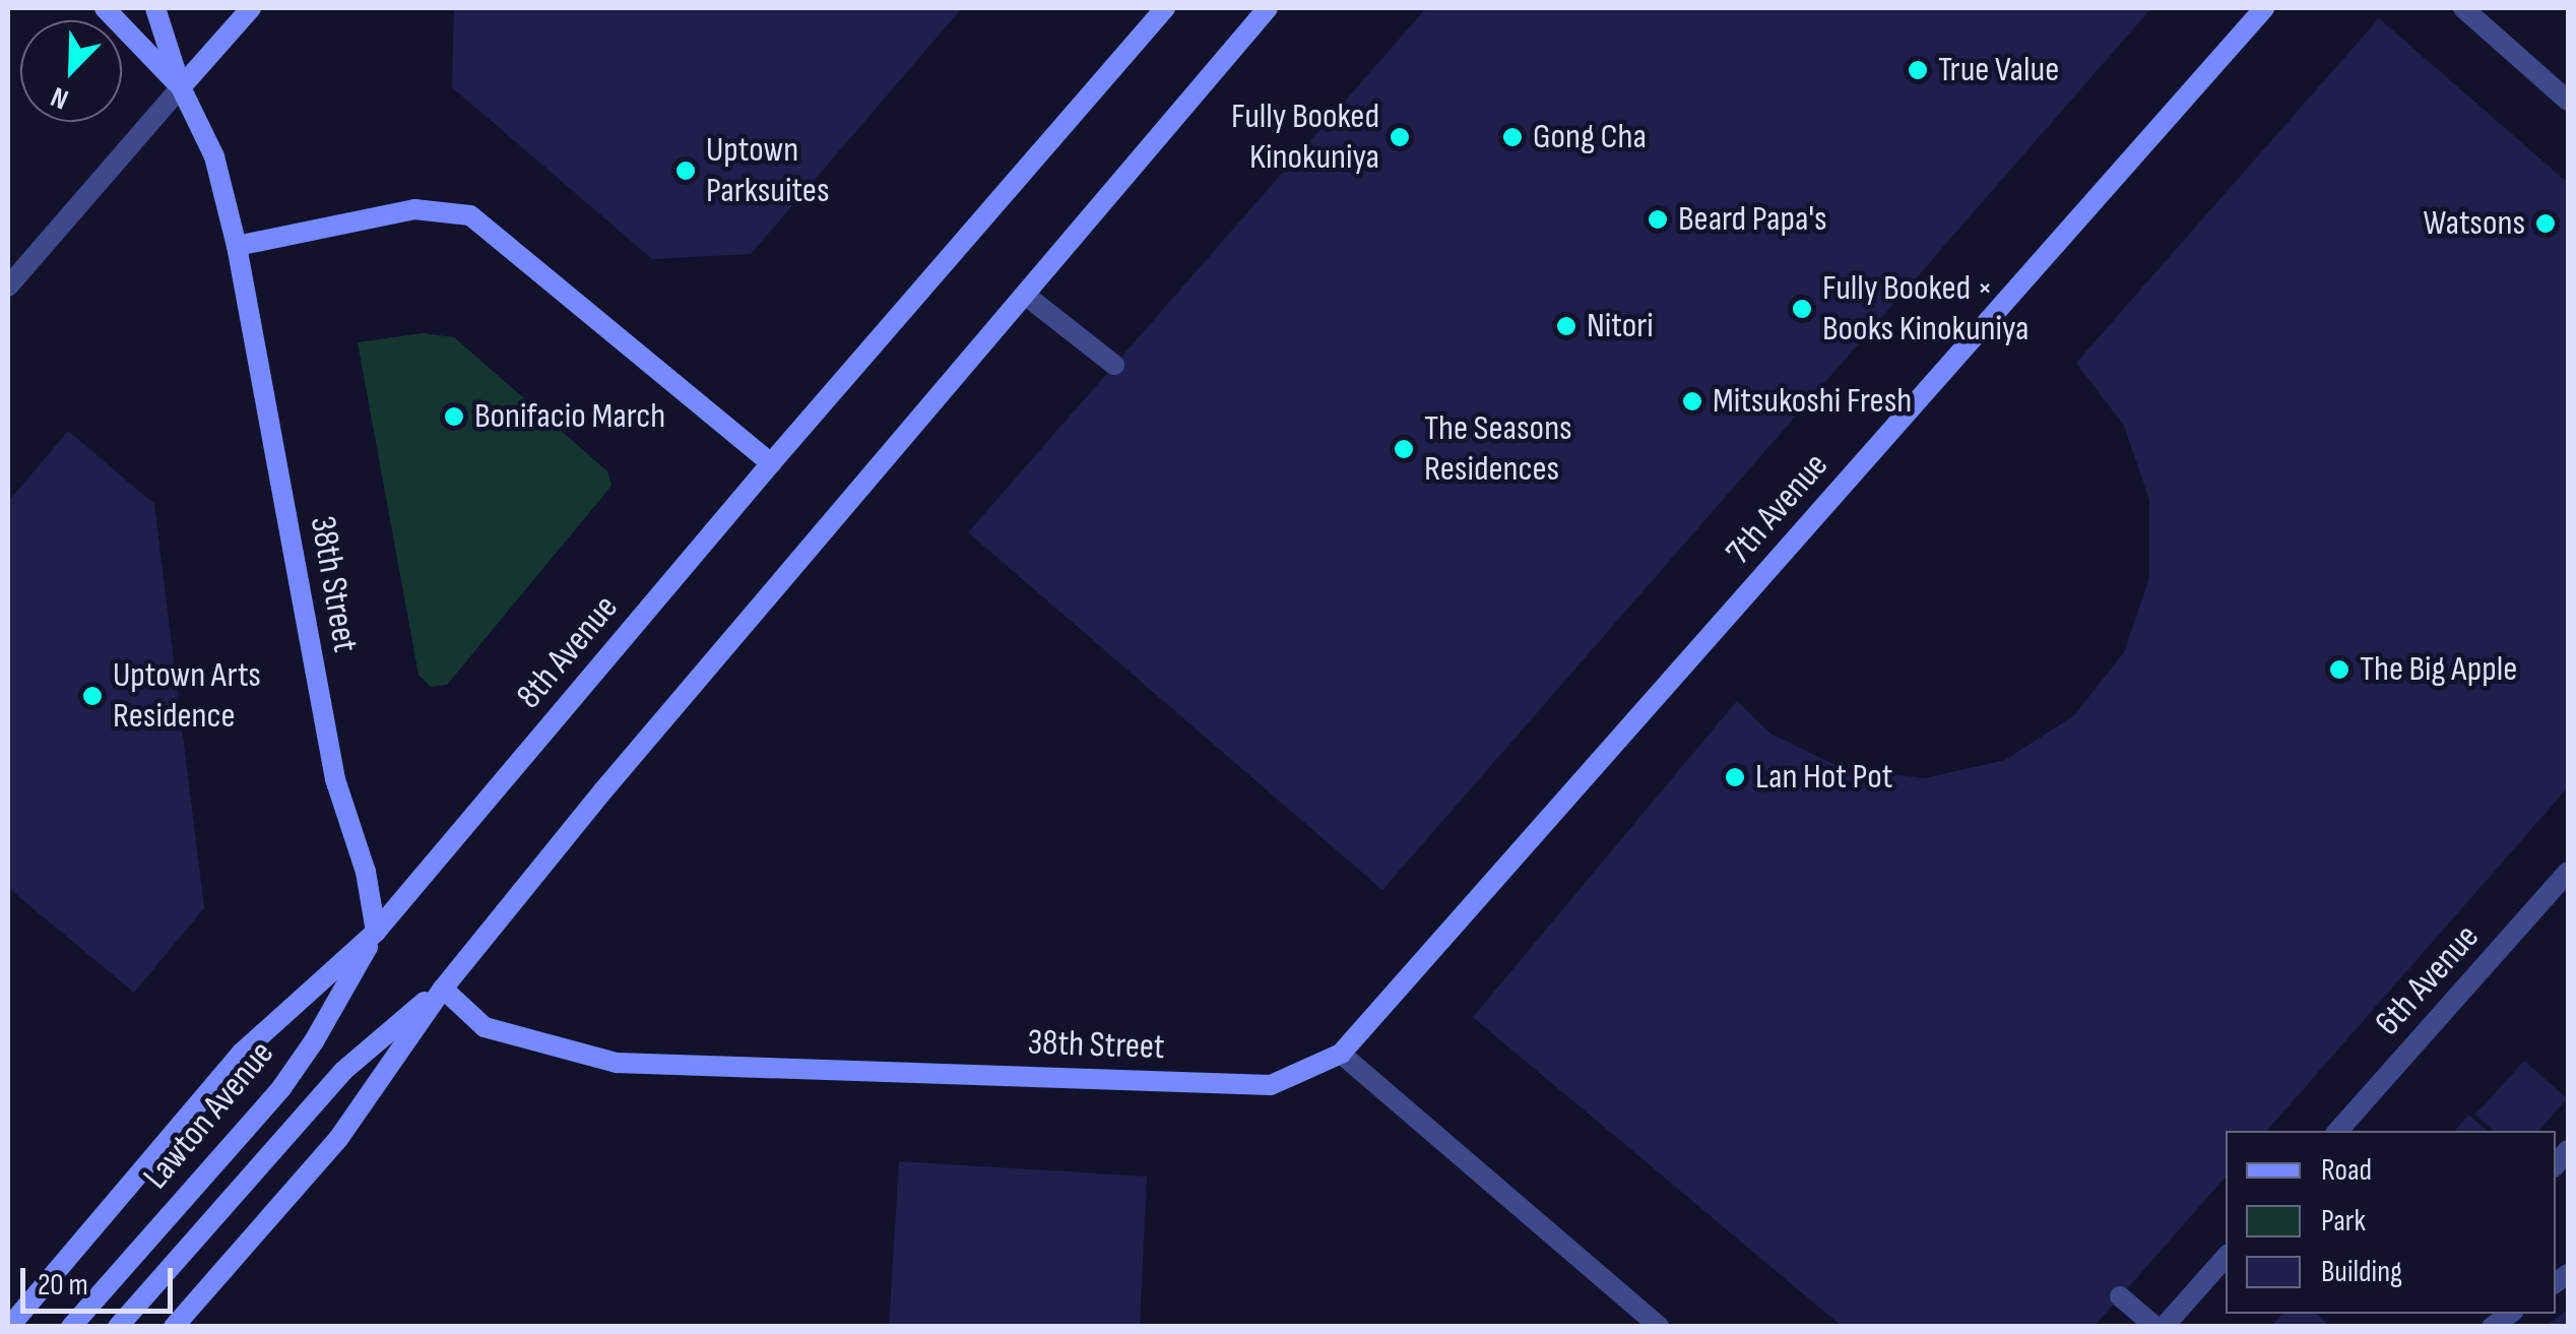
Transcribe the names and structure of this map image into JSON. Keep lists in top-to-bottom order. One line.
{"streets":{"main road":["7th Avenue","38th Street","8th Avenue","Lawton Avenue"],"street":["6th Avenue"]},"crossings":[["7th Avenue","38th Street"],["38th Street","8th Avenue"],["38th Street","Lawton Avenue"],["8th Avenue","Lawton Avenue"]],"places":["True Value","Fully Booked Kinokuniya","Gong Cha","Uptown Parksuites","Beard Papa's","Watsons","Fully Booked × Books Kinokuniya","Nitori","Mitsukoshi Fresh","Bonifacio March","The Seasons Residences","The Big Apple","Uptown Arts Residence","Lan Hot Pot"],"legend":["Road","Park","Building"],"scale_bar":"20 m","north":"bottom left"}
